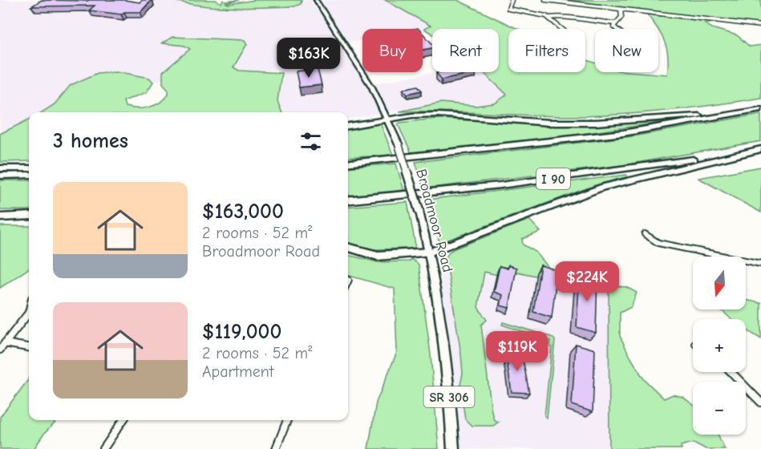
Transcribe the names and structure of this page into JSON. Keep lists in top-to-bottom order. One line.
{"streets":{"highway":["I 90"],"main road":["Broadmoor Road","SR 306"]},"north":"bottom","page":{"chip":["Buy","Rent","Filters","New"],"price":["$163K","$224K","$119K"],"heading":"3 homes","list":[{"name":"$163,000","note":"2 rooms · 52 m² · Broadmoor Road"},{"name":"$119,000","note":"2 rooms · 52 m² · Apartment"}],"map_buttons":["+","−"]}}
